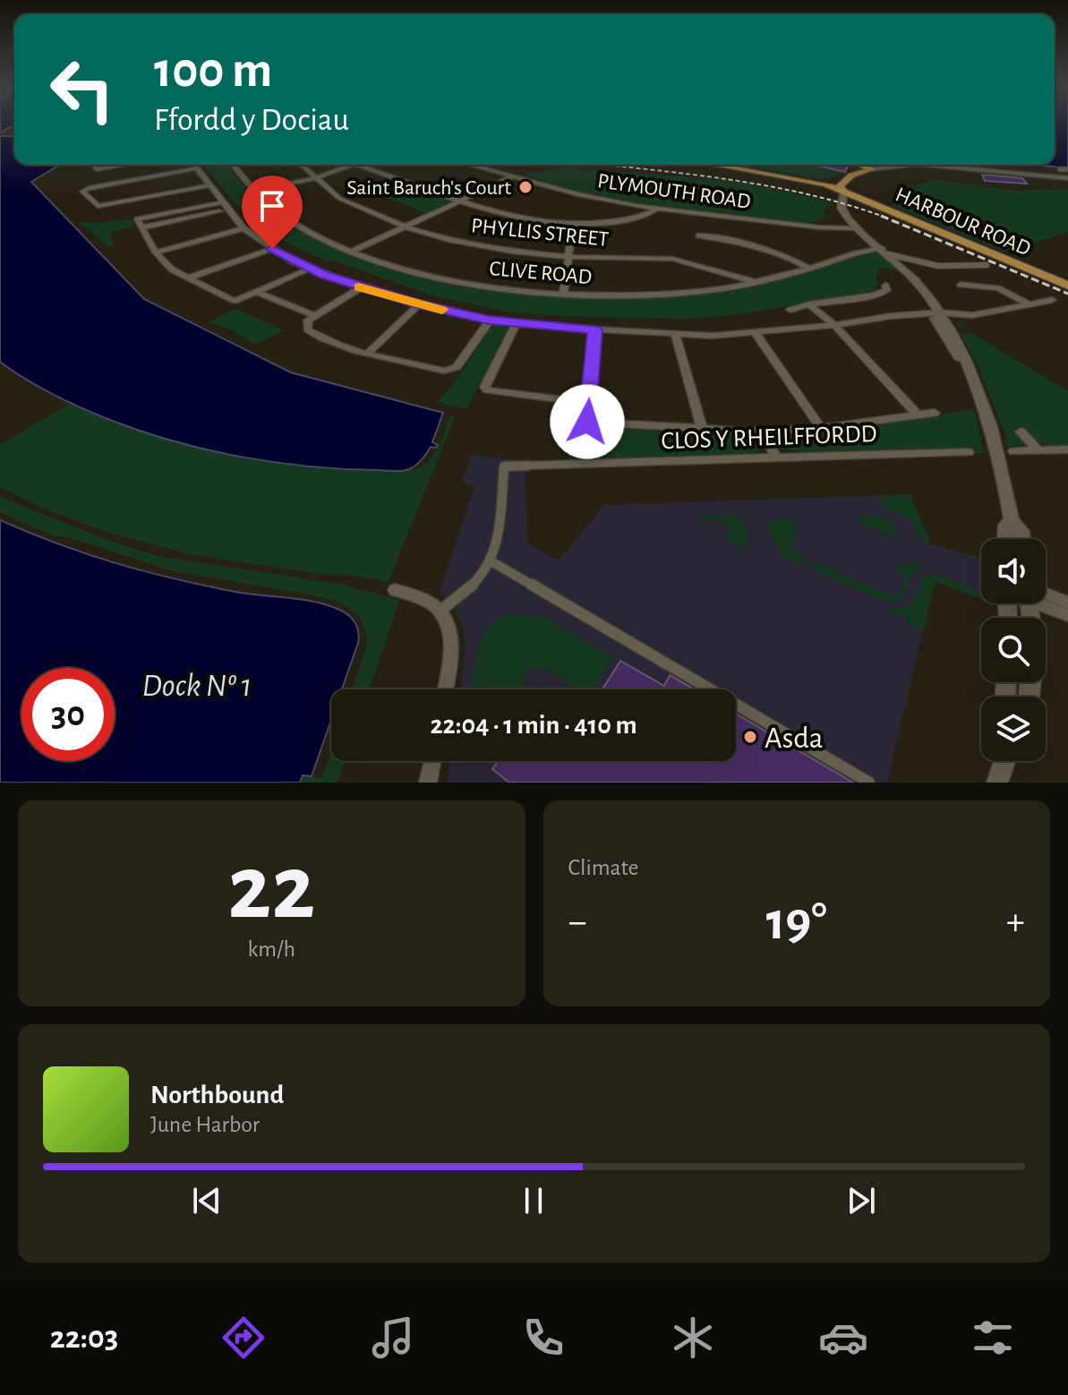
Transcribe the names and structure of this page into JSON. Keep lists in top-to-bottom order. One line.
{"streets":{"main road":["HARBOUR ROAD"],"street":["PLYMOUTH ROAD","PHYLLIS STREET","CLIVE ROAD","CLOS Y RHEILFFORDD"]},"crossings":[["PHYLLIS STREET","CLIVE ROAD"]],"water":["Dock Nº 1"],"places":["Saint Baruch's Court","Asda"],"page":{"turn":["100 m","Ffordd y Dociau"],"limit":"30","trip":"22:04 · 1 min · 410 m","tile":[["22","km/h"],"Climate"],"heat":["−","19°","+"],"song":["Northbound","June Harbor"],"tabs":"22:03"}}
